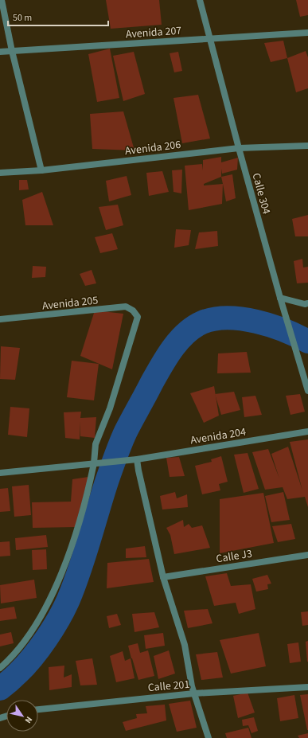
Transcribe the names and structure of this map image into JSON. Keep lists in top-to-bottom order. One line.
{"streets":{"street":["Avenida 207","Avenida 206","Calle 304","Avenida 205","Avenida 204","Calle J3","Calle 201"]},"crossings":[["Avenida 207","Calle 304"],["Avenida 206","Calle 304"],["Avenida 205","Avenida 204"]],"scale_bar":"50 m","north":"bottom right"}
